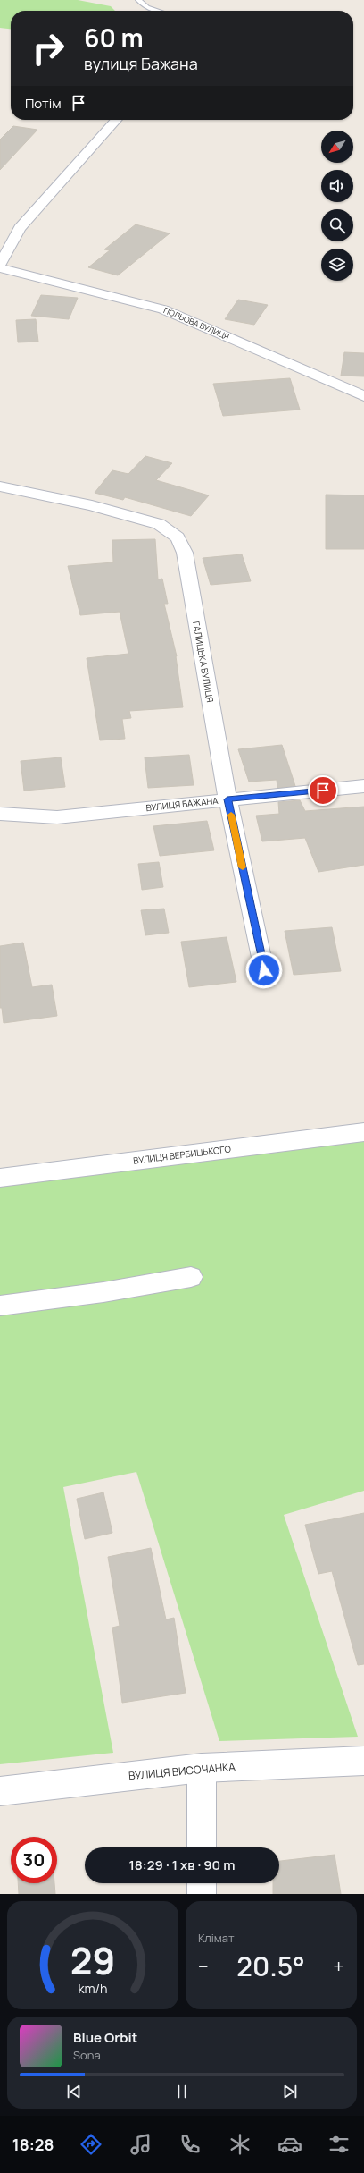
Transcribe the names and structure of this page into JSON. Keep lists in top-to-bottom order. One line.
{"streets":{"street":["ПОЛЬОВА ВУЛИЦЯ","ГАЛИЦЬКА ВУЛИЦЯ","ВУЛИЦЯ БАЖАНА","ВУЛИЦЯ ВЕРБИЦЬКОГО","ВУЛИЦЯ ВИСОЧАНКА"]},"crossings":[["ГАЛИЦЬКА ВУЛИЦЯ","ВУЛИЦЯ БАЖАНА"]],"north":"bottom left","page":{"turn":["60 m","вулиця Бажана"],"then":"Потім","limit":"30","trip":"18:29 · 1 хв · 90 m","tile":"Клімат","heat":["−","20.5°","+"],"song":["Blue Orbit","Sona"],"tabs":"18:28","gauge":["29","km/h"]}}
